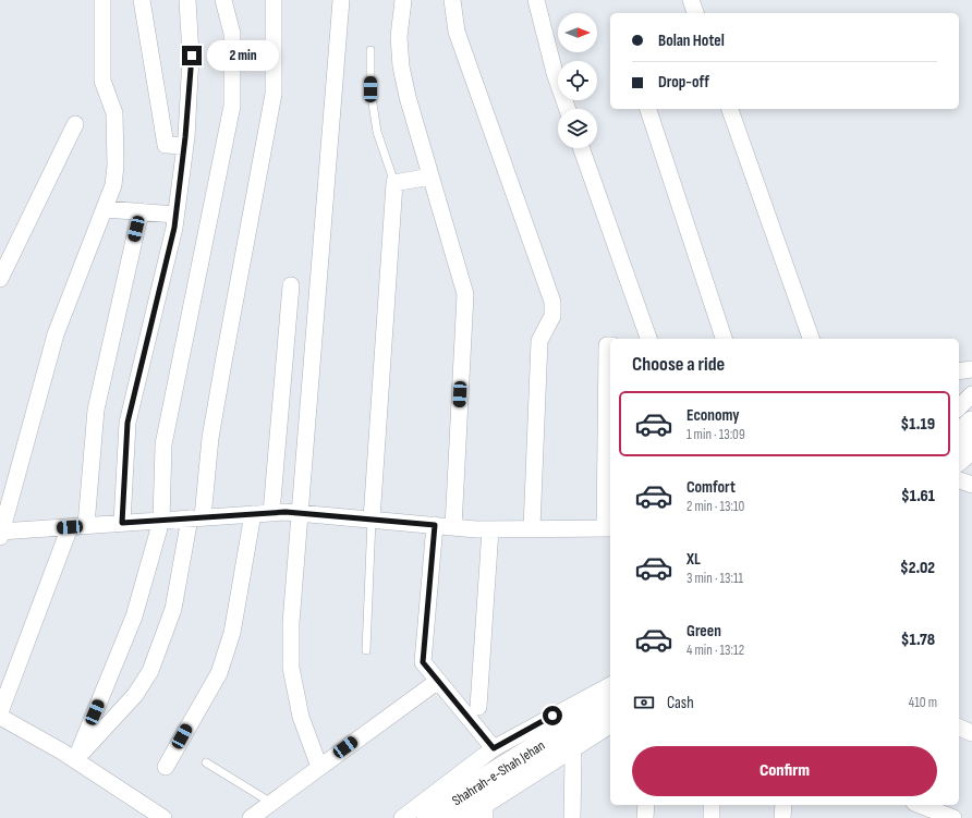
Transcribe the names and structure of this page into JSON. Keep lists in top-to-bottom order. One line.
{"streets":{"main road":["Shahrah-e-Shah Jehan"]},"north":"right","page":{"banner":["Bolan Hotel","Drop-off"],"bubble":"2 min","heading":"Choose a ride","list":[{"name":"Economy","note":"1 min · 13:09","value":"$1.19"},{"name":"Comfort","note":"2 min · 13:10","value":"$1.61"},{"name":"XL","note":"3 min · 13:11","value":"$2.02"},{"name":"Green","note":"4 min · 13:12","value":"$1.78"}],"pay":["Cash","410 m"],"buttons":"Confirm"}}
